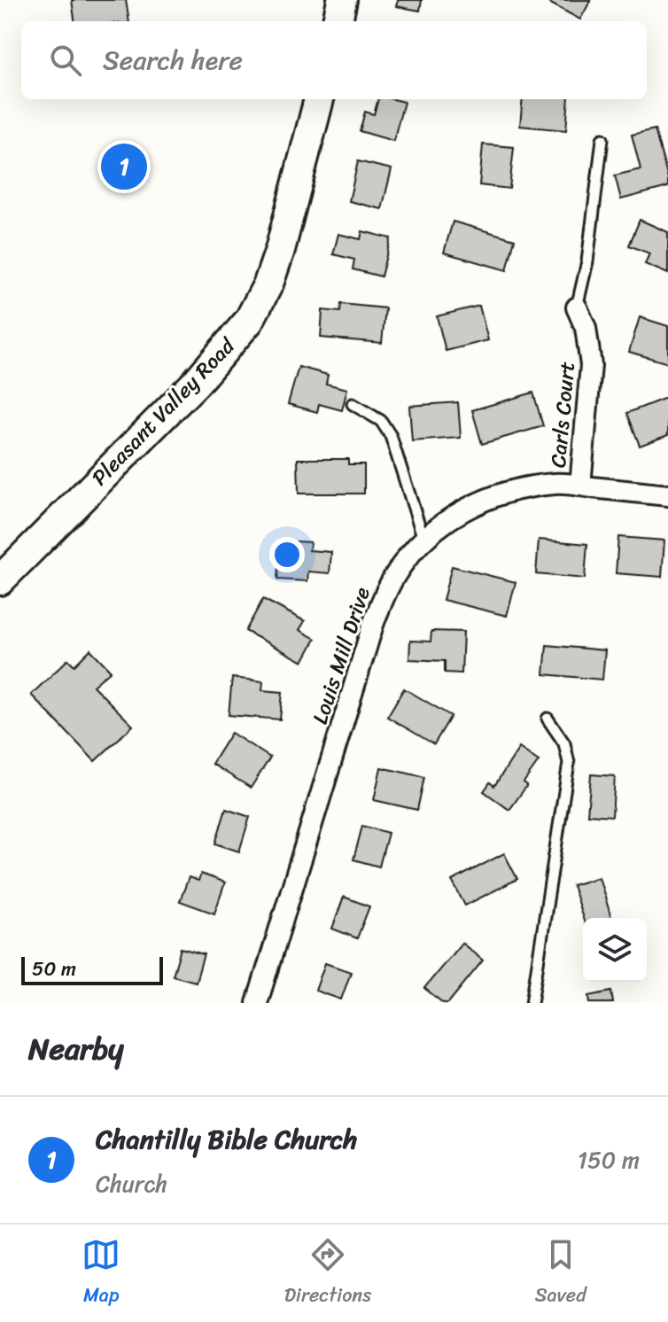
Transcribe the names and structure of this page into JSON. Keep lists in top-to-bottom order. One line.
{"streets":{"main road":["Pleasant Valley Road"],"street":["Carls Court","Louis Mill Drive"]},"crossings":[["Carls Court","Louis Mill Drive"]],"scale_bar":"50 m","page":{"search":"Search here","pins":"1","scale":"50 m","heading":"Nearby","list":[{"mark":"1","name":"Chantilly Bible Church","note":"Church","value":"150 m"}],"nav":["Map","Directions","Saved"]}}
